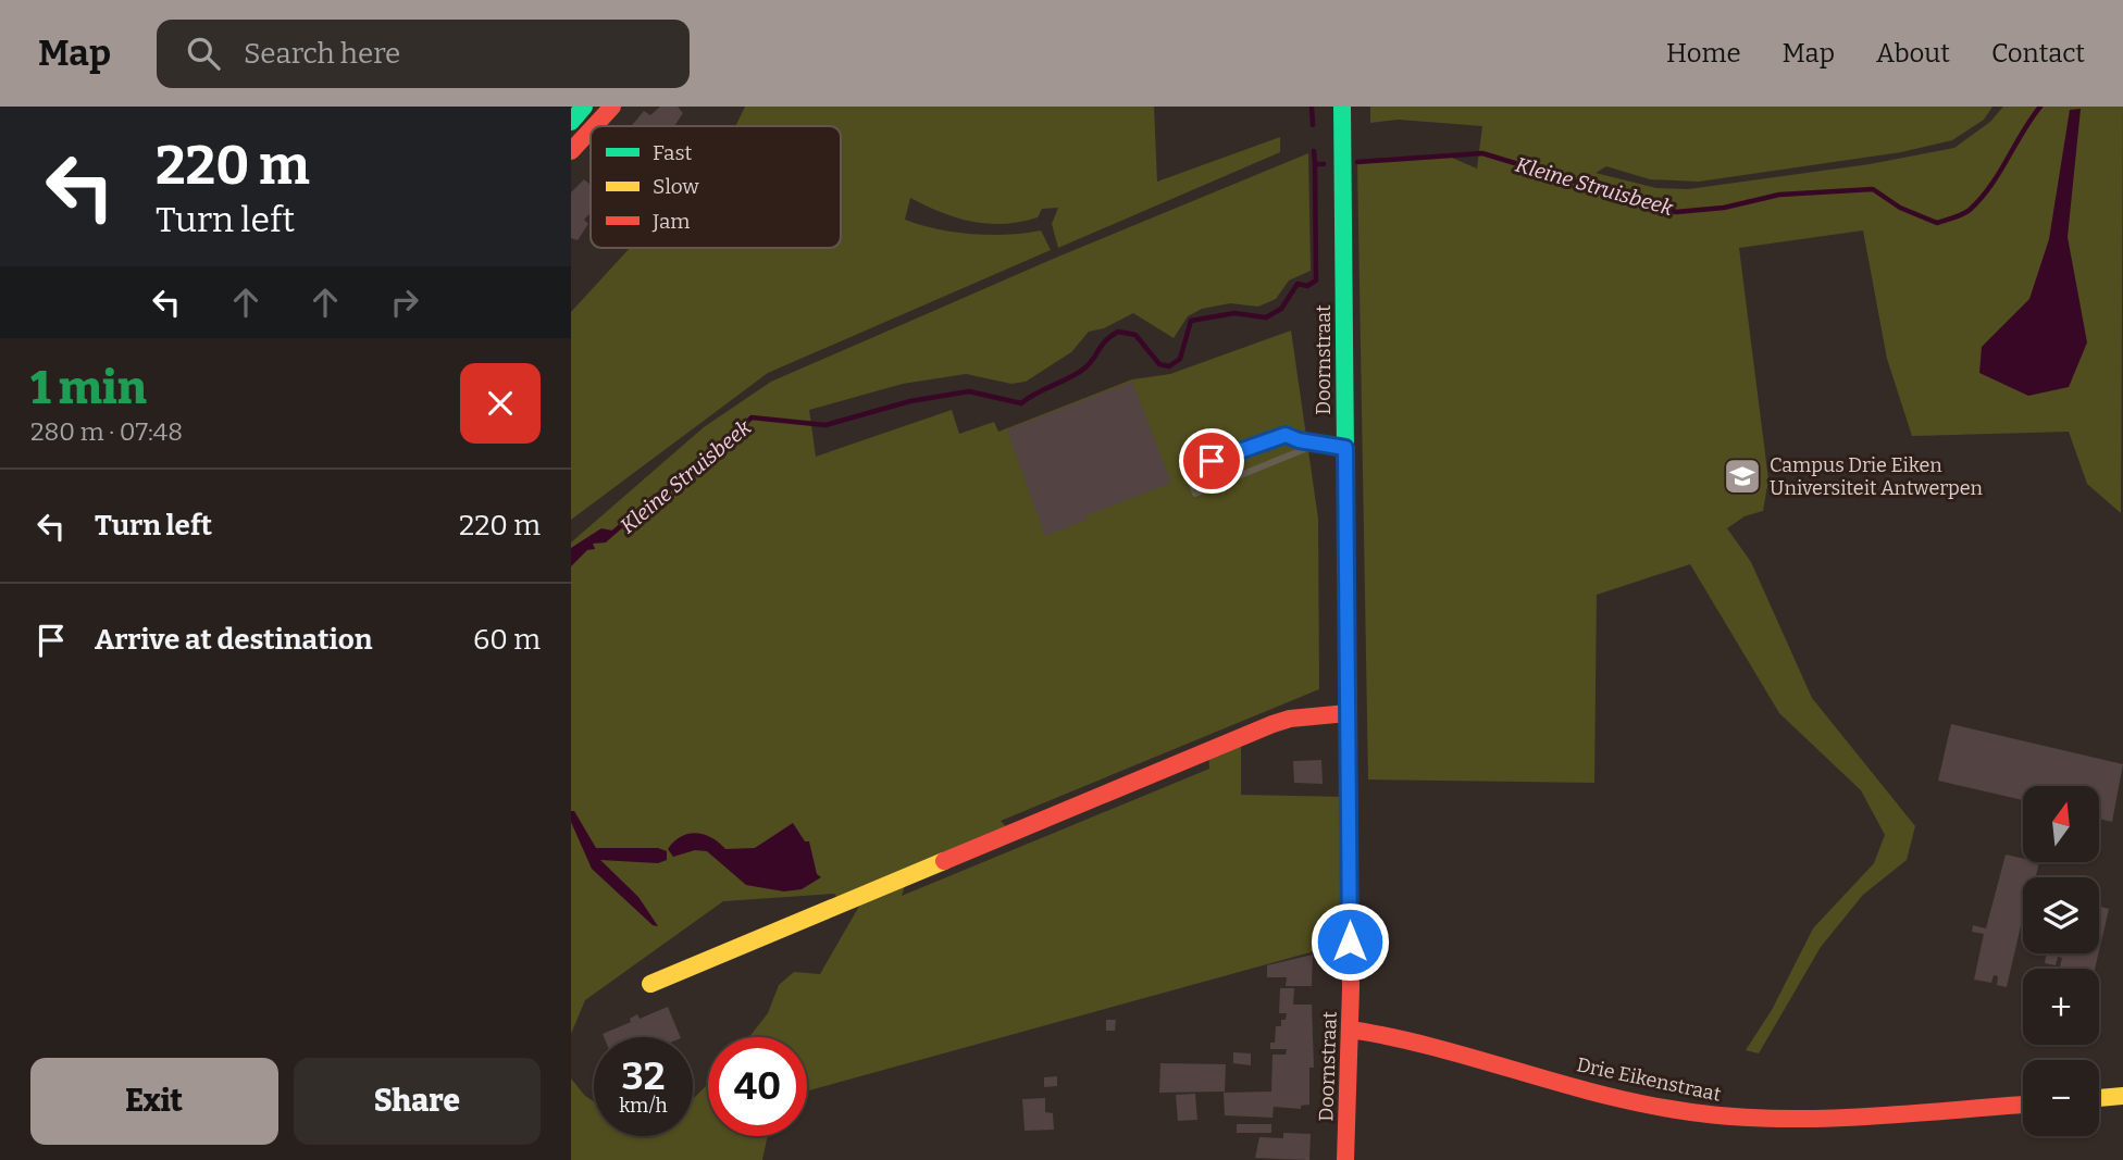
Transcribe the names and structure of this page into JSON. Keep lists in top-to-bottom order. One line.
{"streets":{"street":["Doornstraat","Drie Eikenstraat"]},"crossings":[["Doornstraat","Drie Eikenstraat"]],"water":["Kleine Struisbeek"],"places":{"school or university":["Campus Drie Eiken Universiteit Antwerpen"]},"legend":["Fast","Slow","Jam"],"north":"top","page":{"header":"Map","search":"Search here","nav":["Home","Map","About","Contact"],"turn":["220 m","Turn left"],"heading":["1 min","280 m · 07:48"],"list":[{"name":"Turn left","value":"220 m"},{"name":"Arrive at destination","value":"60 m"}],"map_buttons":["+","−"],"speed":"32 km/h","limit":"40","buttons":["Exit","Share"]}}
